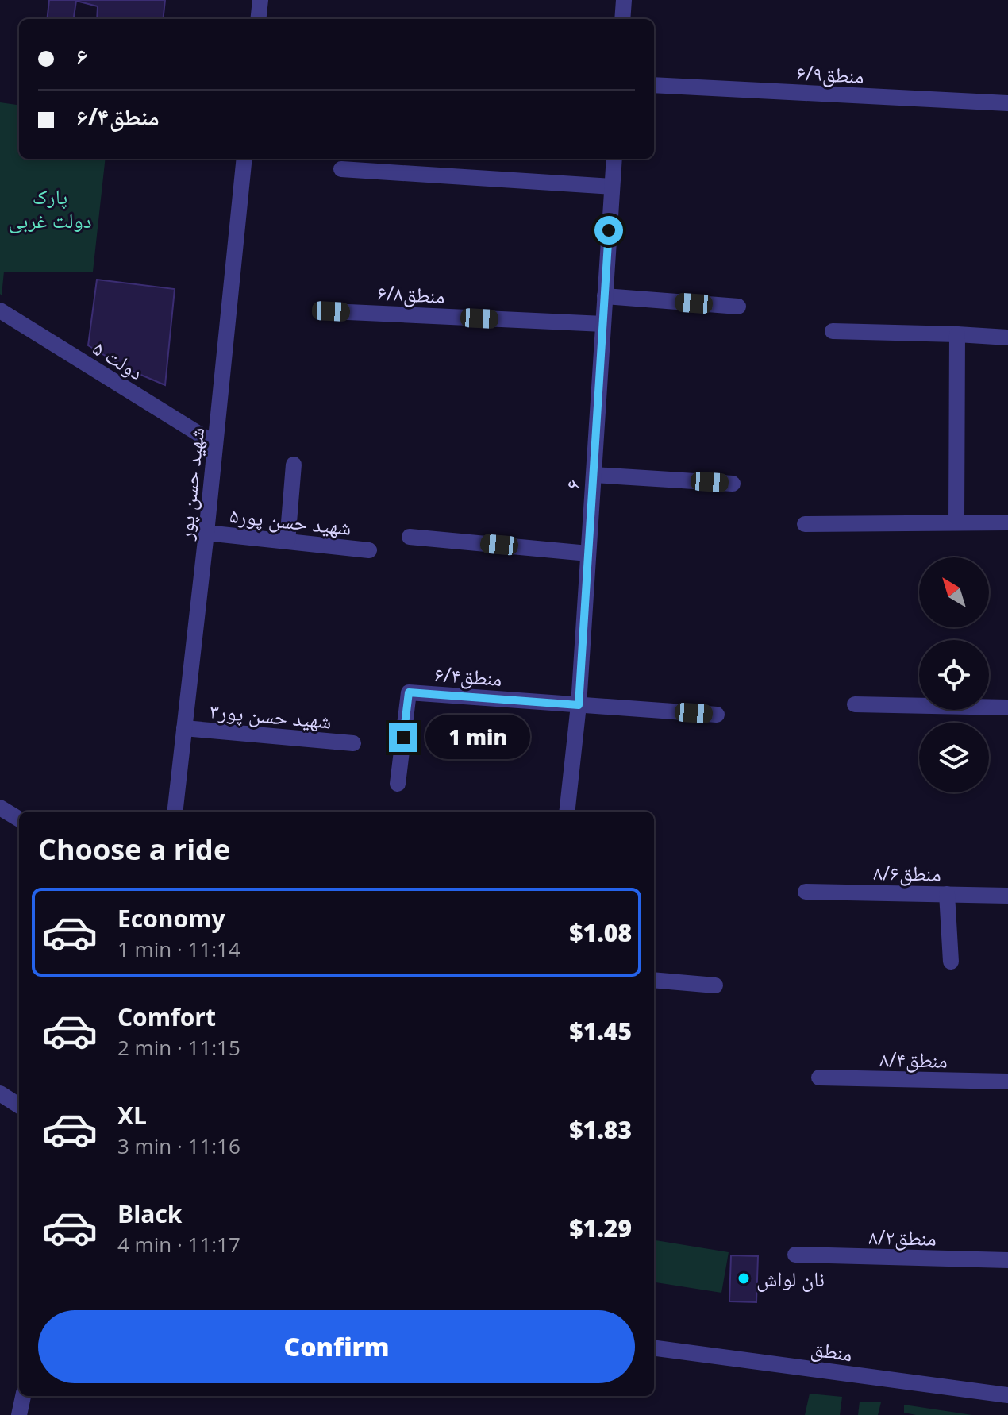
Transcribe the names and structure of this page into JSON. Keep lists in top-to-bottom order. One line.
{"streets":{"street":["منطق۶/۹","منطق۶/۸","۵ دولت","شهید حسن پور","۶","شهید حسن پور۵","منطق۶/۴","شهید حسن پور۳","منطق۸/۶","منطق۸/۴","منطق۸/۲","منطق"]},"crossings":[["منطق۶/۸","۶"],["۵ دولت","شهید حسن پور"],["شهید حسن پور","شهید حسن پور۵"],["شهید حسن پور","شهید حسن پور۳"],["۶","منطق۶/۴"]],"parks":["پارک دولت غربی"],"places":["نان لواش"],"north":"top left","page":{"banner":["۶","منطق۶/۴"],"bubble":"1 min","heading":"Choose a ride","list":[{"name":"Economy","note":"1 min · 11:14","value":"$1.08"},{"name":"Comfort","note":"2 min · 11:15","value":"$1.45"},{"name":"XL","note":"3 min · 11:16","value":"$1.83"},{"name":"Black","note":"4 min · 11:17","value":"$1.29"}],"buttons":"Confirm"}}
